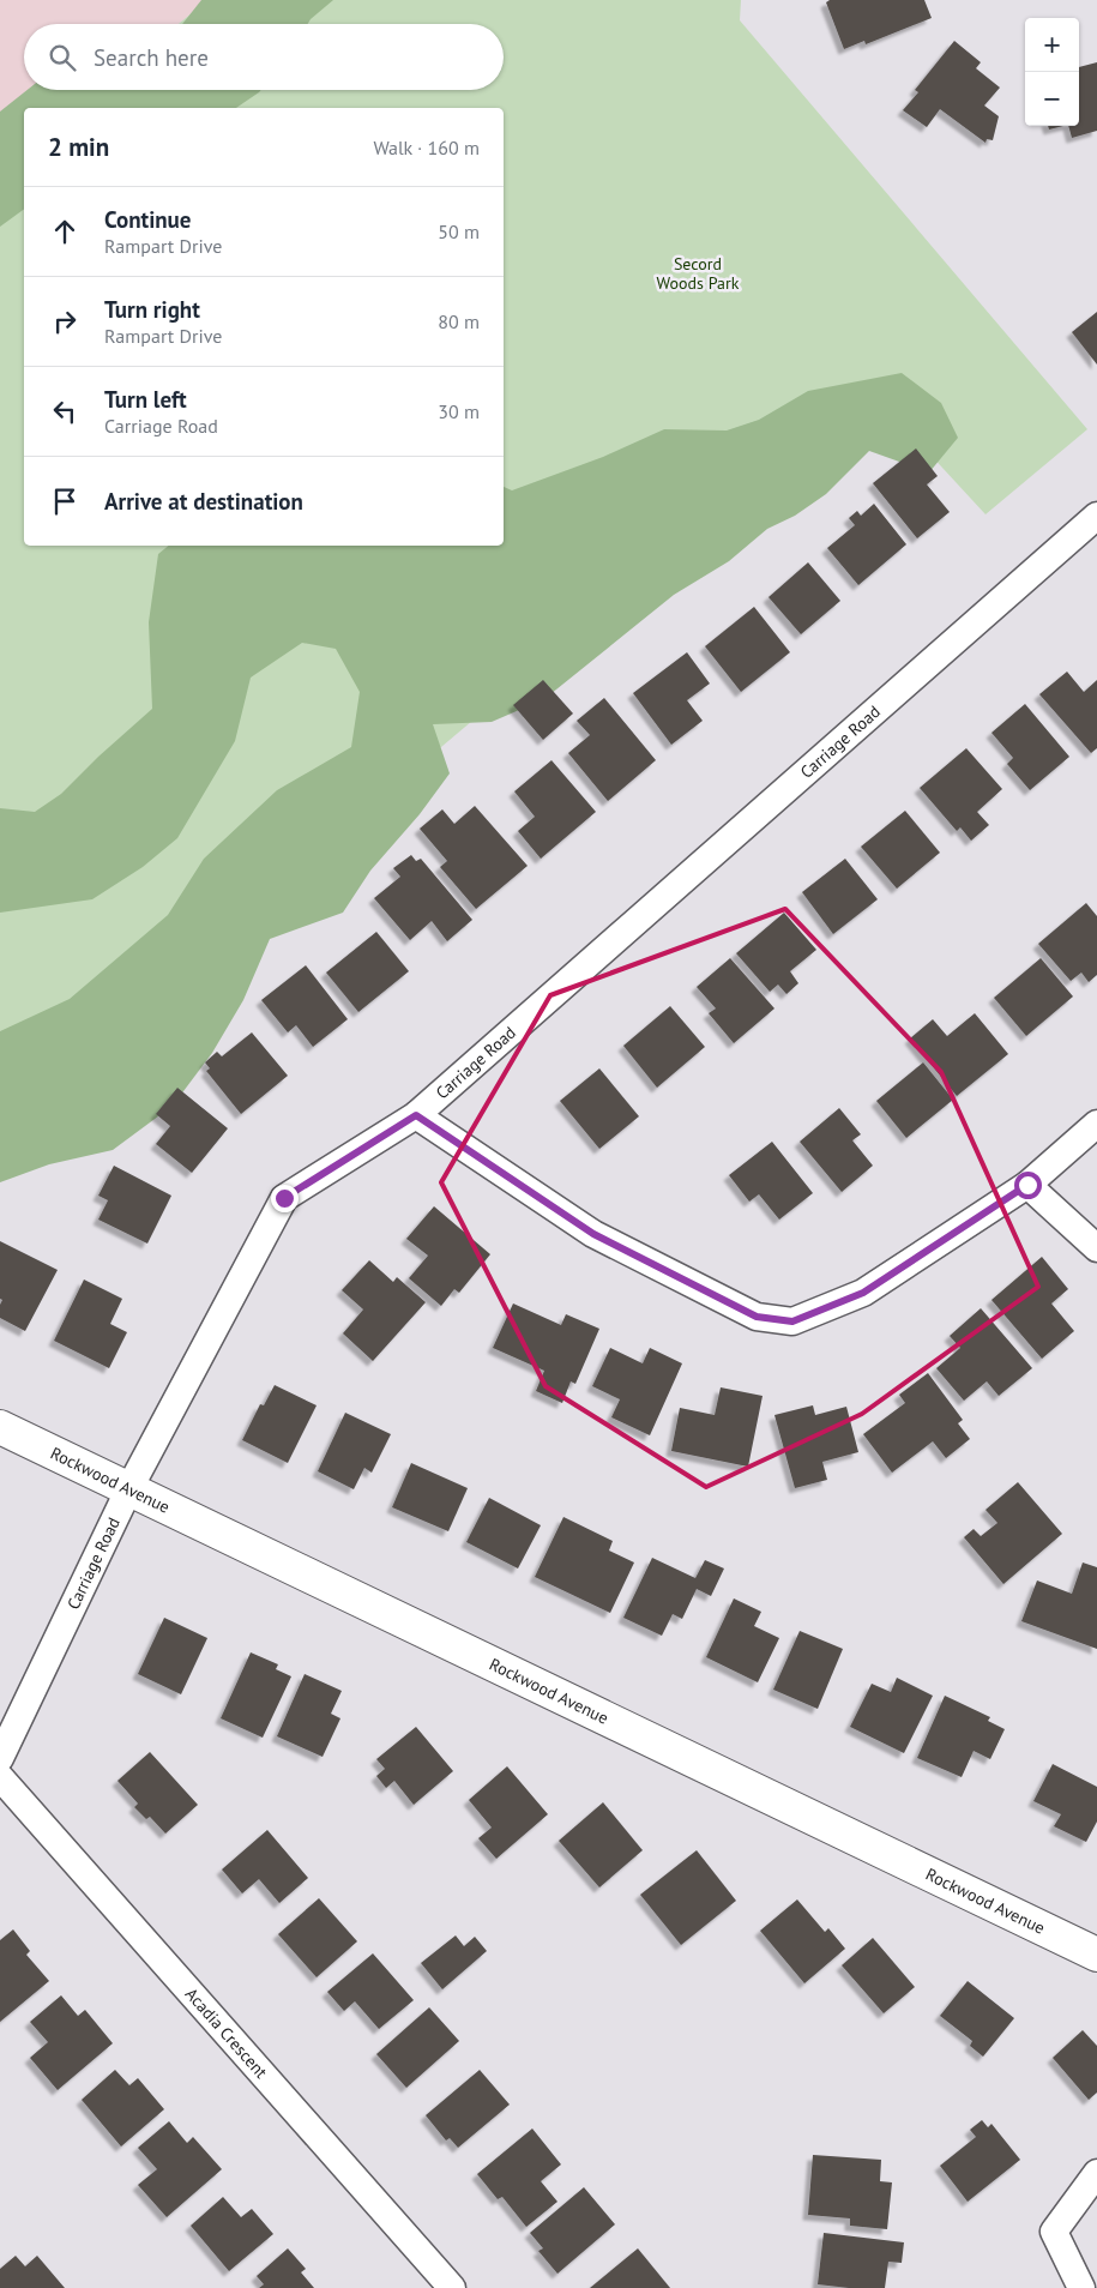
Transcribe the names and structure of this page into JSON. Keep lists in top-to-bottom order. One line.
{"streets":{"street":["Carriage Road","Rockwood Avenue","Acadia Crescent"]},"crossings":[["Carriage Road","Rockwood Avenue"]],"parks":["Secord Woods Park"],"page":{"map_buttons":["+","−"],"search":"Search here","heading":["2 min","Walk · 160 m"],"list":[["Continue","Rampart Drive","50 m"],["Turn right","Rampart Drive","80 m"],["Turn left","Carriage Road","30 m"],"Arrive at destination"]}}
